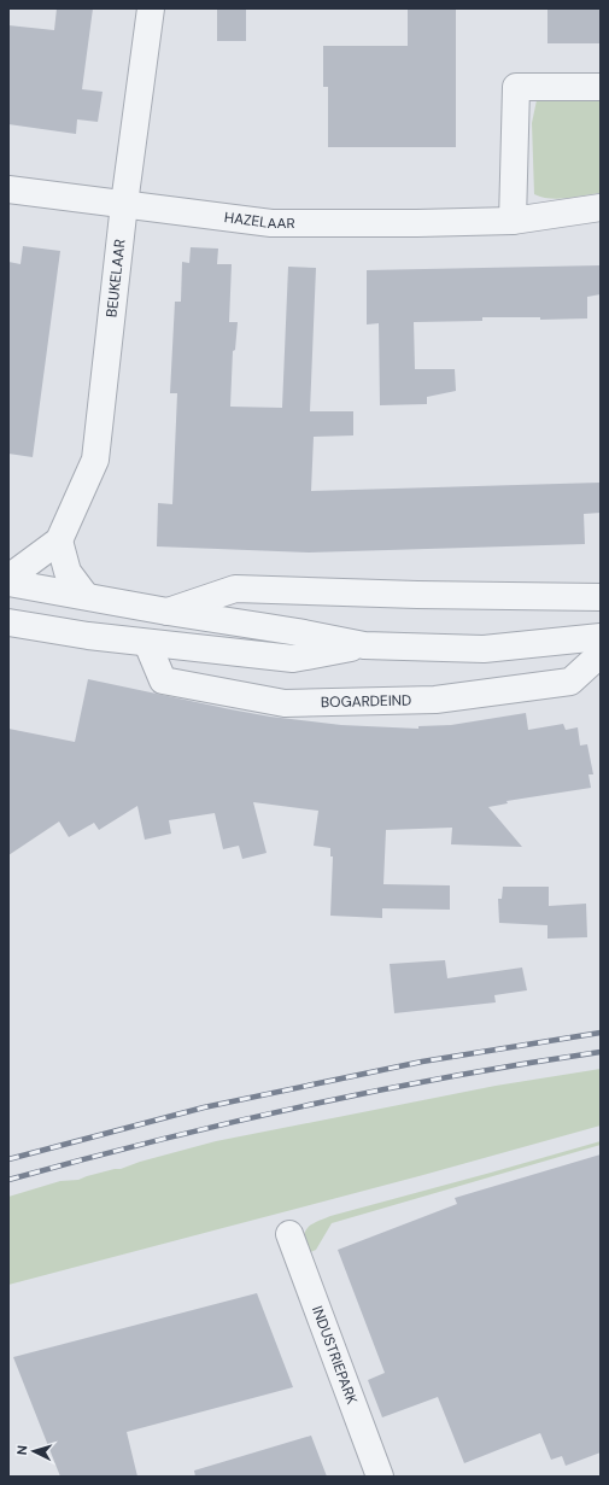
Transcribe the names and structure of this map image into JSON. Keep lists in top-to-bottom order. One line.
{"streets":{"street":["HAZELAAR","BEUKELAAR","BOGARDEIND","INDUSTRIEPARK"]},"crossings":[["HAZELAAR","BEUKELAAR"]],"north":"left"}
